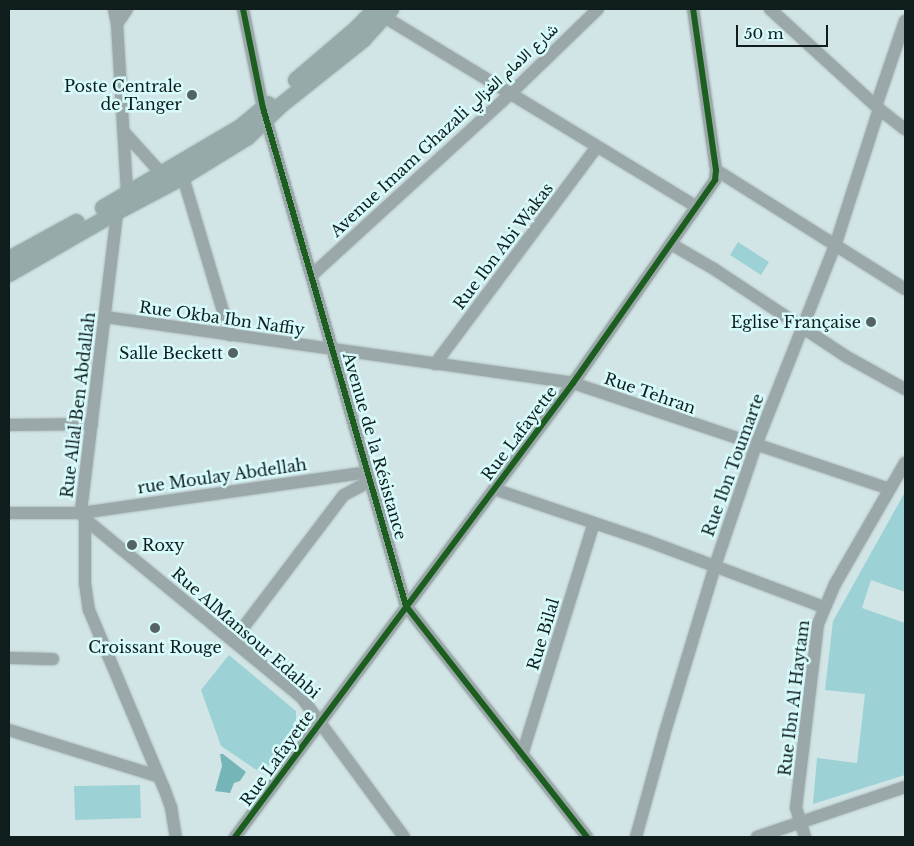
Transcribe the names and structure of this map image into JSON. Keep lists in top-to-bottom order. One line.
{"streets":{"street":["Avenue Imam Ghazali شارع الامام الغزالي","Rue Ibn Abi Wakas","Rue Okba Ibn Naffiy","Rue Tehran","Rue Allal Ben Abdallah","Rue Lafayette","Avenue de la Résistance","Rue Ibn Toumarte","rue Moulay Abdellah","Rue AlMansour Edahbi","Rue Bilal","Rue Ibn Al Haytam"]},"crossings":[["Avenue Imam Ghazali شارع الامام الغزالي","Avenue de la Résistance"],["Rue Ibn Abi Wakas","Rue Tehran"],["Rue Okba Ibn Naffiy","Rue Tehran"],["Rue Okba Ibn Naffiy","Rue Allal Ben Abdallah"],["Rue Okba Ibn Naffiy","Avenue de la Résistance"],["Rue Tehran","Rue Lafayette"],["Rue Tehran","Avenue de la Résistance"],["Rue Tehran","Rue Ibn Toumarte"],["Rue Tehran","Rue Ibn Al Haytam"],["Rue Allal Ben Abdallah","rue Moulay Abdellah"],["Rue Allal Ben Abdallah","Rue AlMansour Edahbi"],["Rue Lafayette","Avenue de la Résistance"],["Rue Lafayette","Rue AlMansour Edahbi"],["Avenue de la Résistance","rue Moulay Abdellah"],["Avenue de la Résistance","Rue Bilal"],["rue Moulay Abdellah","Rue AlMansour Edahbi"]],"places":["Poste Centrale de Tanger","Eglise Française","Salle Beckett","Roxy","Croissant Rouge"],"scale_bar":"50 m"}
